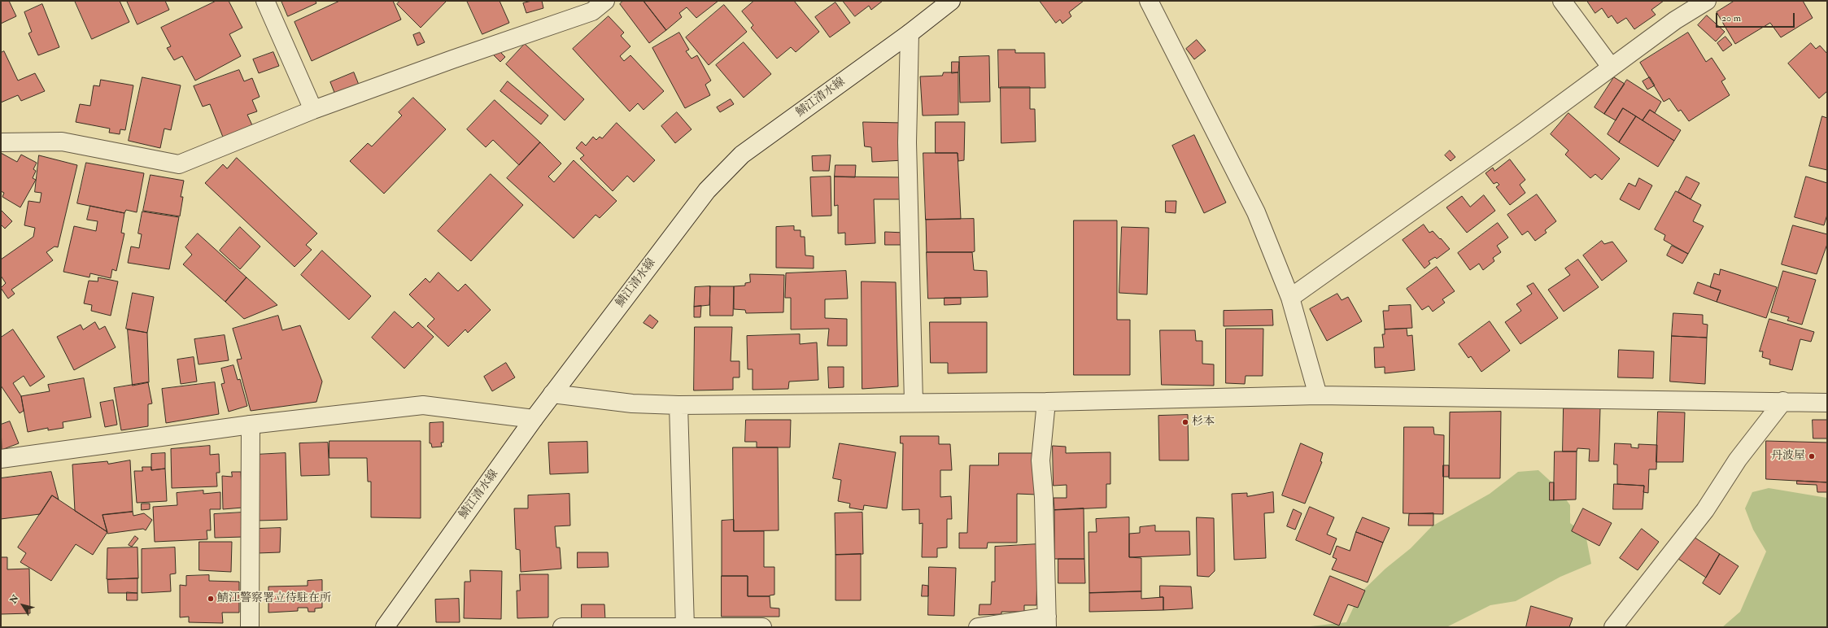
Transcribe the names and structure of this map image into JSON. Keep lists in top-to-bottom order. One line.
{"streets":{"street":["鯖江清水線"]},"places":["杉本","丹波屋","鯖江警察署立待駐在所"],"scale_bar":"20 m","north":"top left"}
